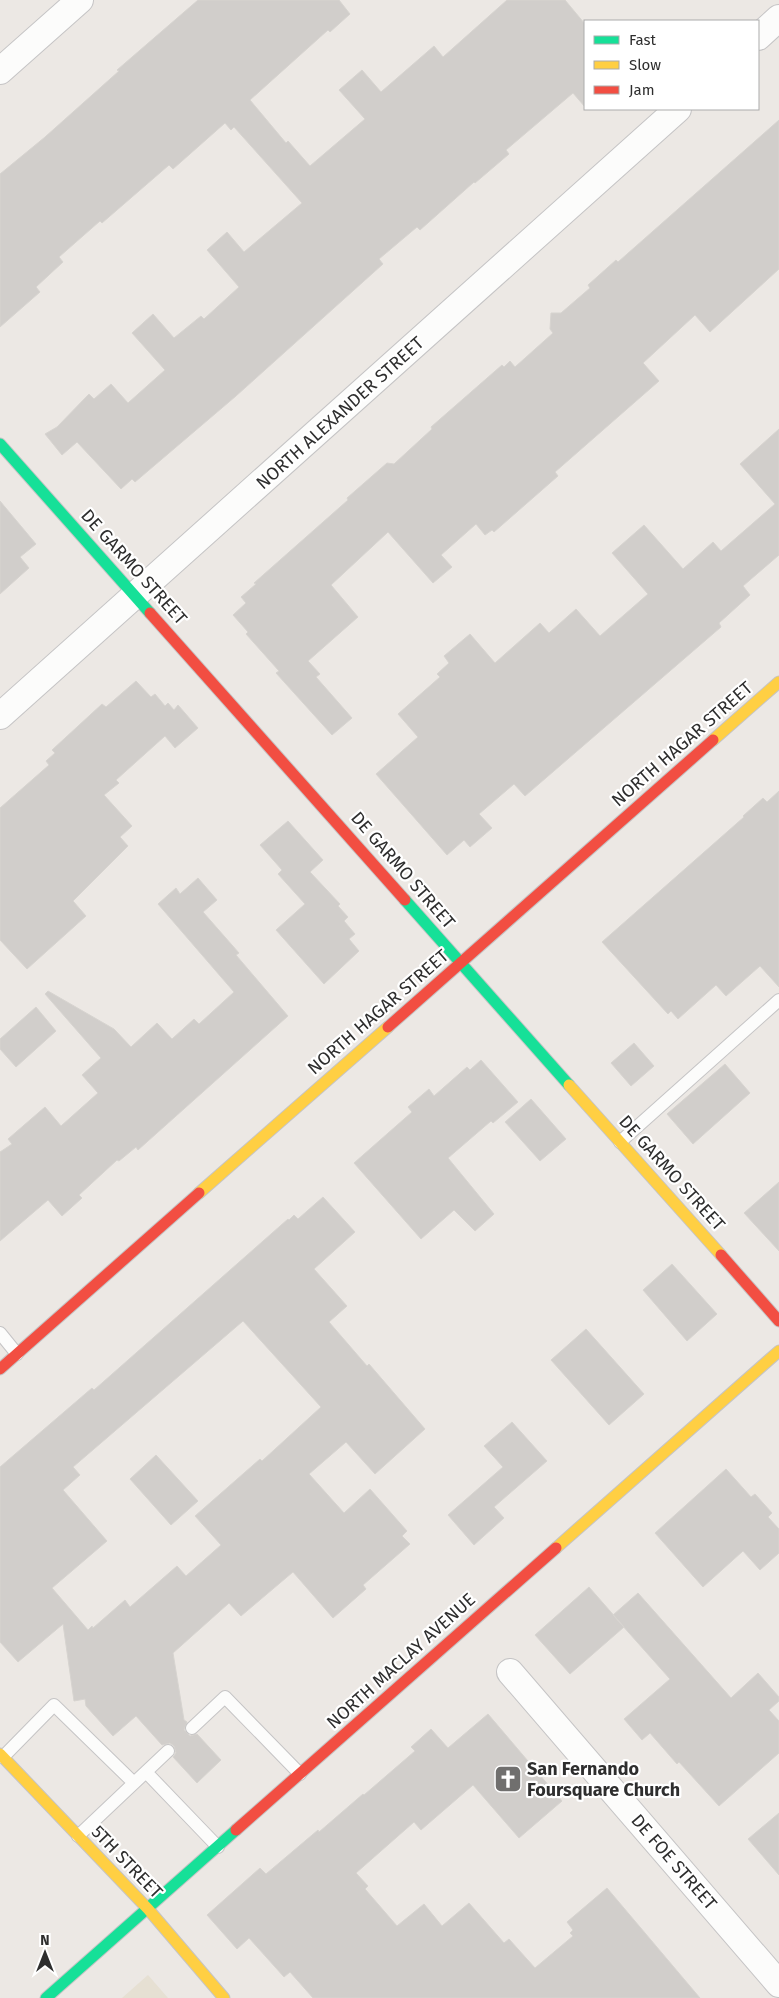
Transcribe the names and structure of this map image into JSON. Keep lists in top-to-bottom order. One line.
{"streets":{"street":["NORTH ALEXANDER STREET","DE GARMO STREET","NORTH HAGAR STREET","NORTH MACLAY AVENUE","5TH STREET","DE FOE STREET"]},"crossings":[["NORTH ALEXANDER STREET","DE GARMO STREET"],["DE GARMO STREET","NORTH HAGAR STREET"],["NORTH MACLAY AVENUE","5TH STREET"]],"places":{"church":["San Fernando Foursquare Church"]},"legend":["Fast","Slow","Jam"],"north":"top"}
